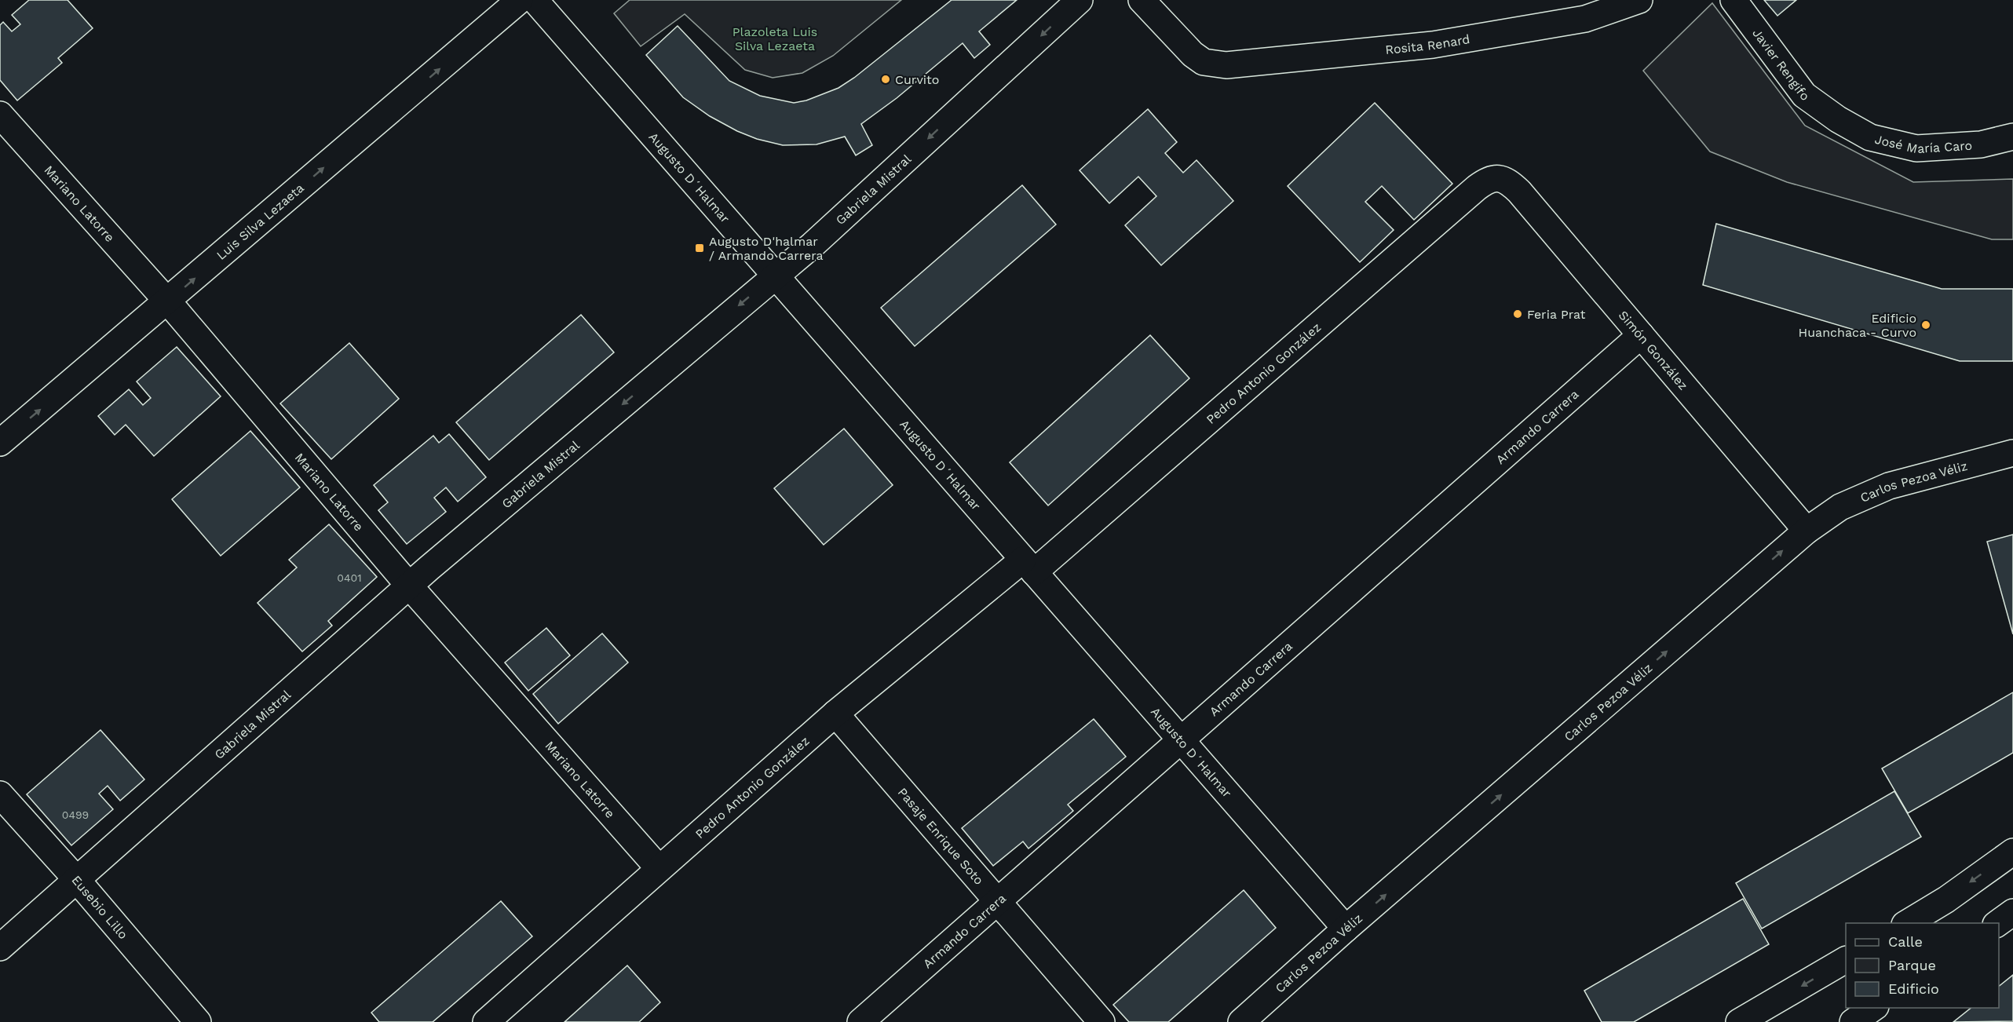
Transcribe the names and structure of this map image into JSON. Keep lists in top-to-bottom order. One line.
{"streets":{"street":["Rosita Renard","Javier Rengifo","José María Caro","Augusto D´Halmar","Gabriela Mistral","Mariano Latorre","Luis Silva Lezaeta","Simón González","Pedro Antonio González","Armando Carrera","Carlos Pezoa Véliz","Pasaje Enrique Soto","Eusebio Lillo"]},"crossings":[["Javier Rengifo","José María Caro"],["Augusto D´Halmar","Gabriela Mistral"],["Augusto D´Halmar","Pedro Antonio González"],["Augusto D´Halmar","Armando Carrera"],["Augusto D´Halmar","Carlos Pezoa Véliz"],["Gabriela Mistral","Mariano Latorre"],["Gabriela Mistral","Eusebio Lillo"],["Mariano Latorre","Luis Silva Lezaeta"],["Mariano Latorre","Pedro Antonio González"],["Simón González","Pedro Antonio González"],["Simón González","Armando Carrera"],["Simón González","Carlos Pezoa Véliz"],["Pedro Antonio González","Pasaje Enrique Soto"],["Armando Carrera","Pasaje Enrique Soto"]],"one_way":["Gabriela Mistral","Luis Silva Lezaeta","Carlos Pezoa Véliz"],"parks":["Plazoleta Luis Silva Lezaeta"],"places":{"other":["Curvito","Feria Prat","Edificio Huanchaca - Curvo"],"transit":["Augusto D'halmar / Armando Carrera"]},"house_numbers":["0401","0499"],"legend":["Calle","Parque","Edificio"]}
